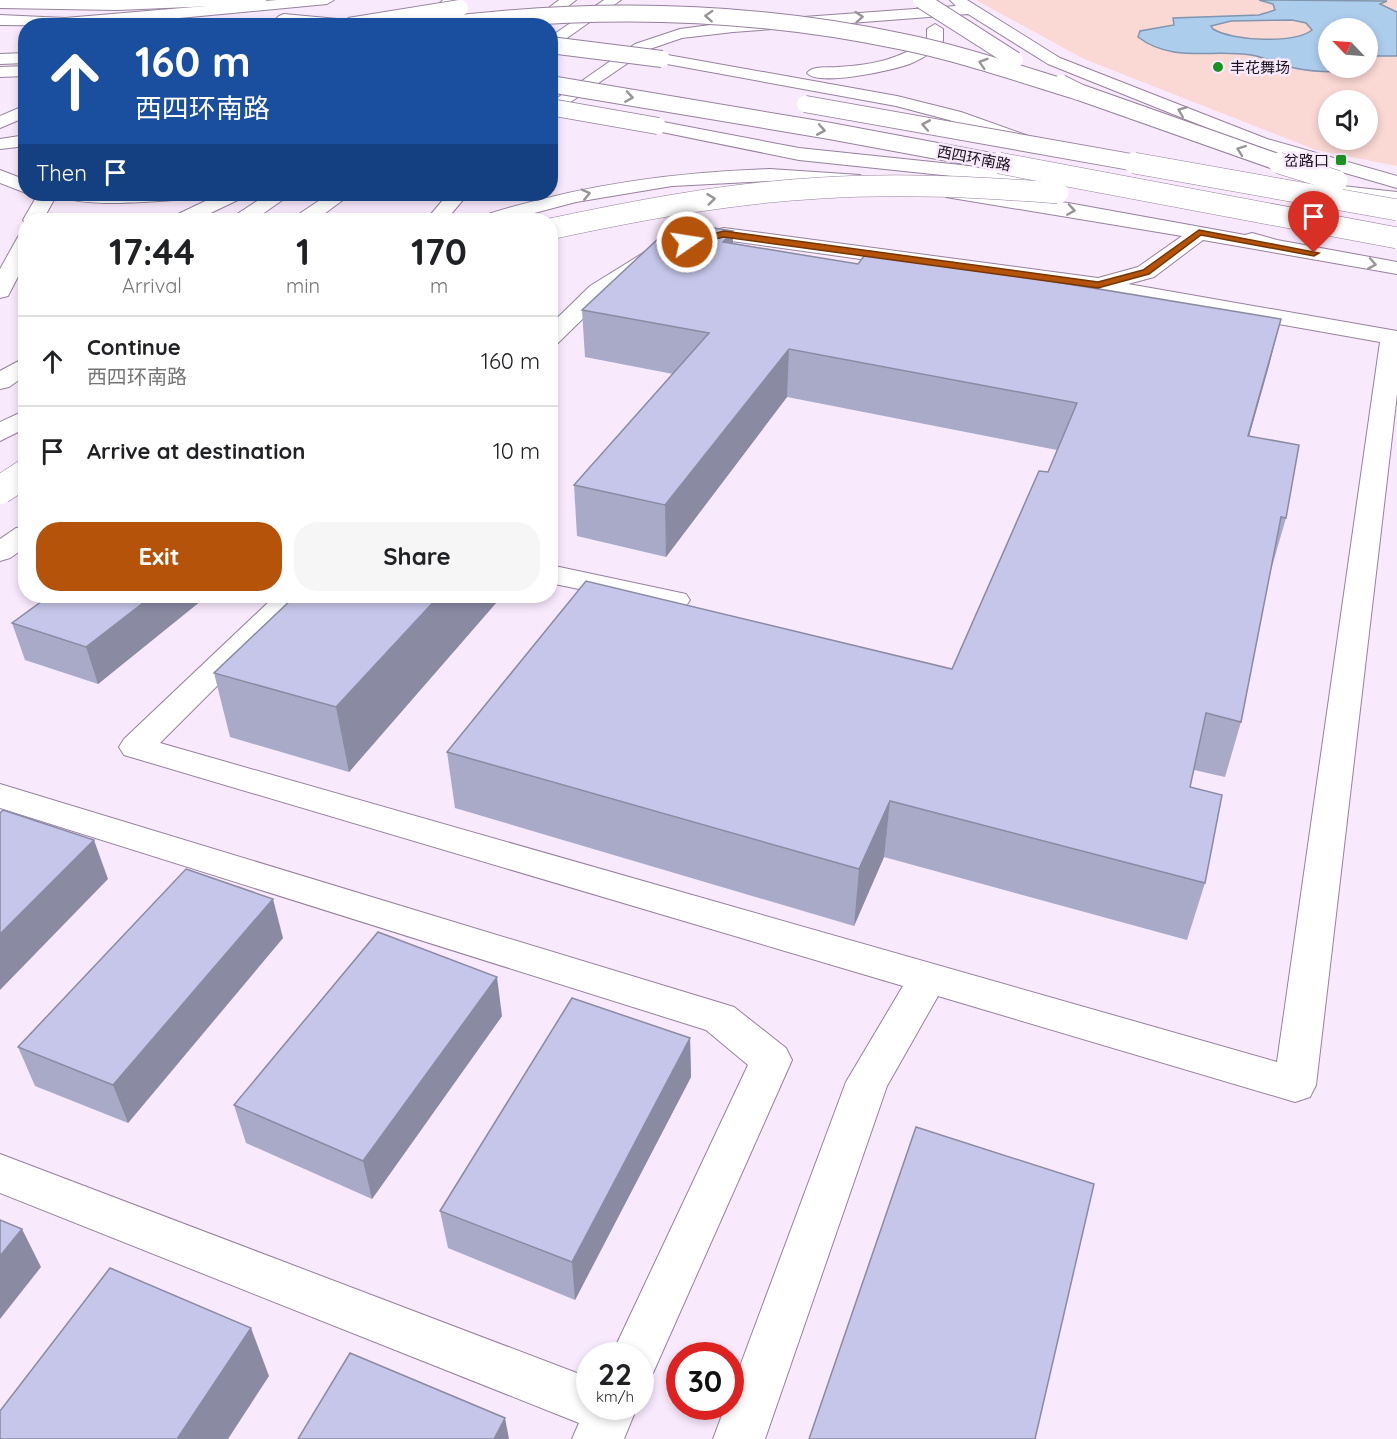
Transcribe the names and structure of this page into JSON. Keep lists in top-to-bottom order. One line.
{"streets":{"main road":["西四环南路"]},"places":{"other":["丰花舞场"],"transit":["岔路口"]},"north":"top left","page":{"turn":["160 m","西四环南路"],"then":"Then","eta":["17:44","Arrival","1","min","170","m"],"list":[{"name":"Continue","note":"西四环南路","value":"160 m"},{"name":"Arrive at destination","value":"10 m"}],"buttons":["Exit","Share"],"speed":"22 km/h","limit":"30"}}
